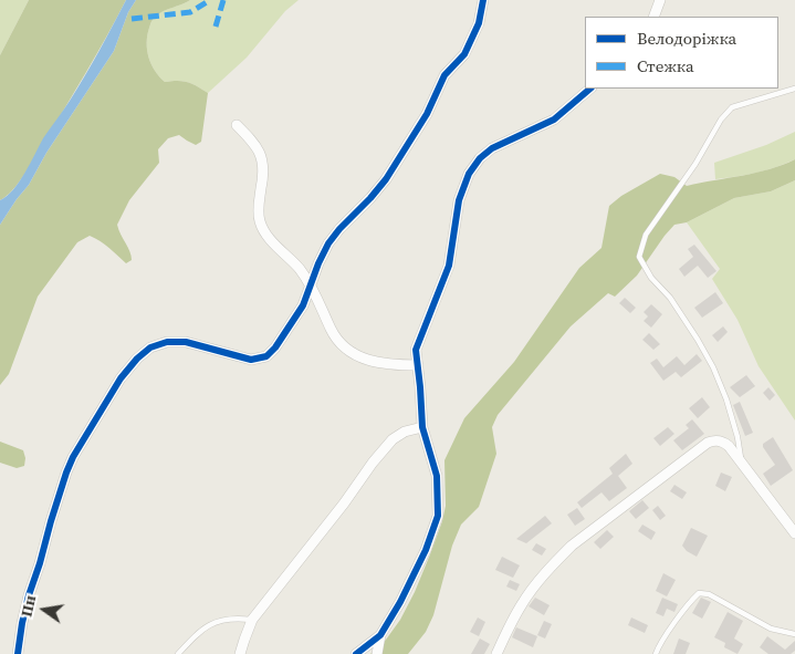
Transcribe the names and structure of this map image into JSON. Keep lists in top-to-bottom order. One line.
{"legend":["Велодоріжка","Стежка"],"north":"left"}
